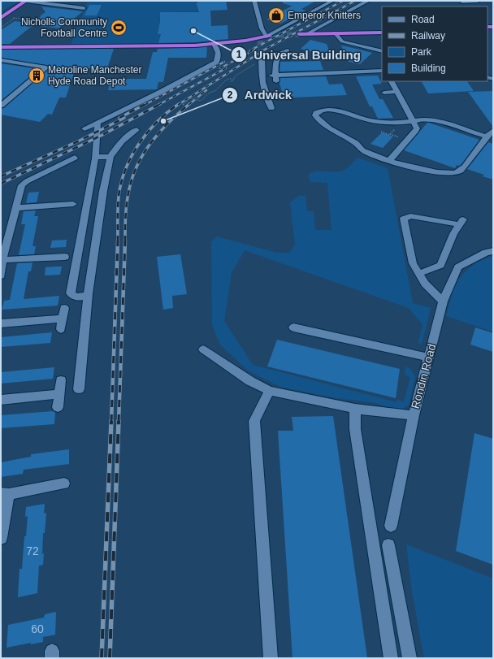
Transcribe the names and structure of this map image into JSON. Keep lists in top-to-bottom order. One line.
{"streets":{"street":["Rondin Road"]},"places":{"shop":["Emperor Knitters"],"sports":["Nicholls Community Football Centre"],"other":["Universal Building","Ardwick"],"building":["Metroline Manchester Hyde Road Depot"]},"house_numbers":["72","60"],"legend":["Road","Railway","Park","Building"]}
